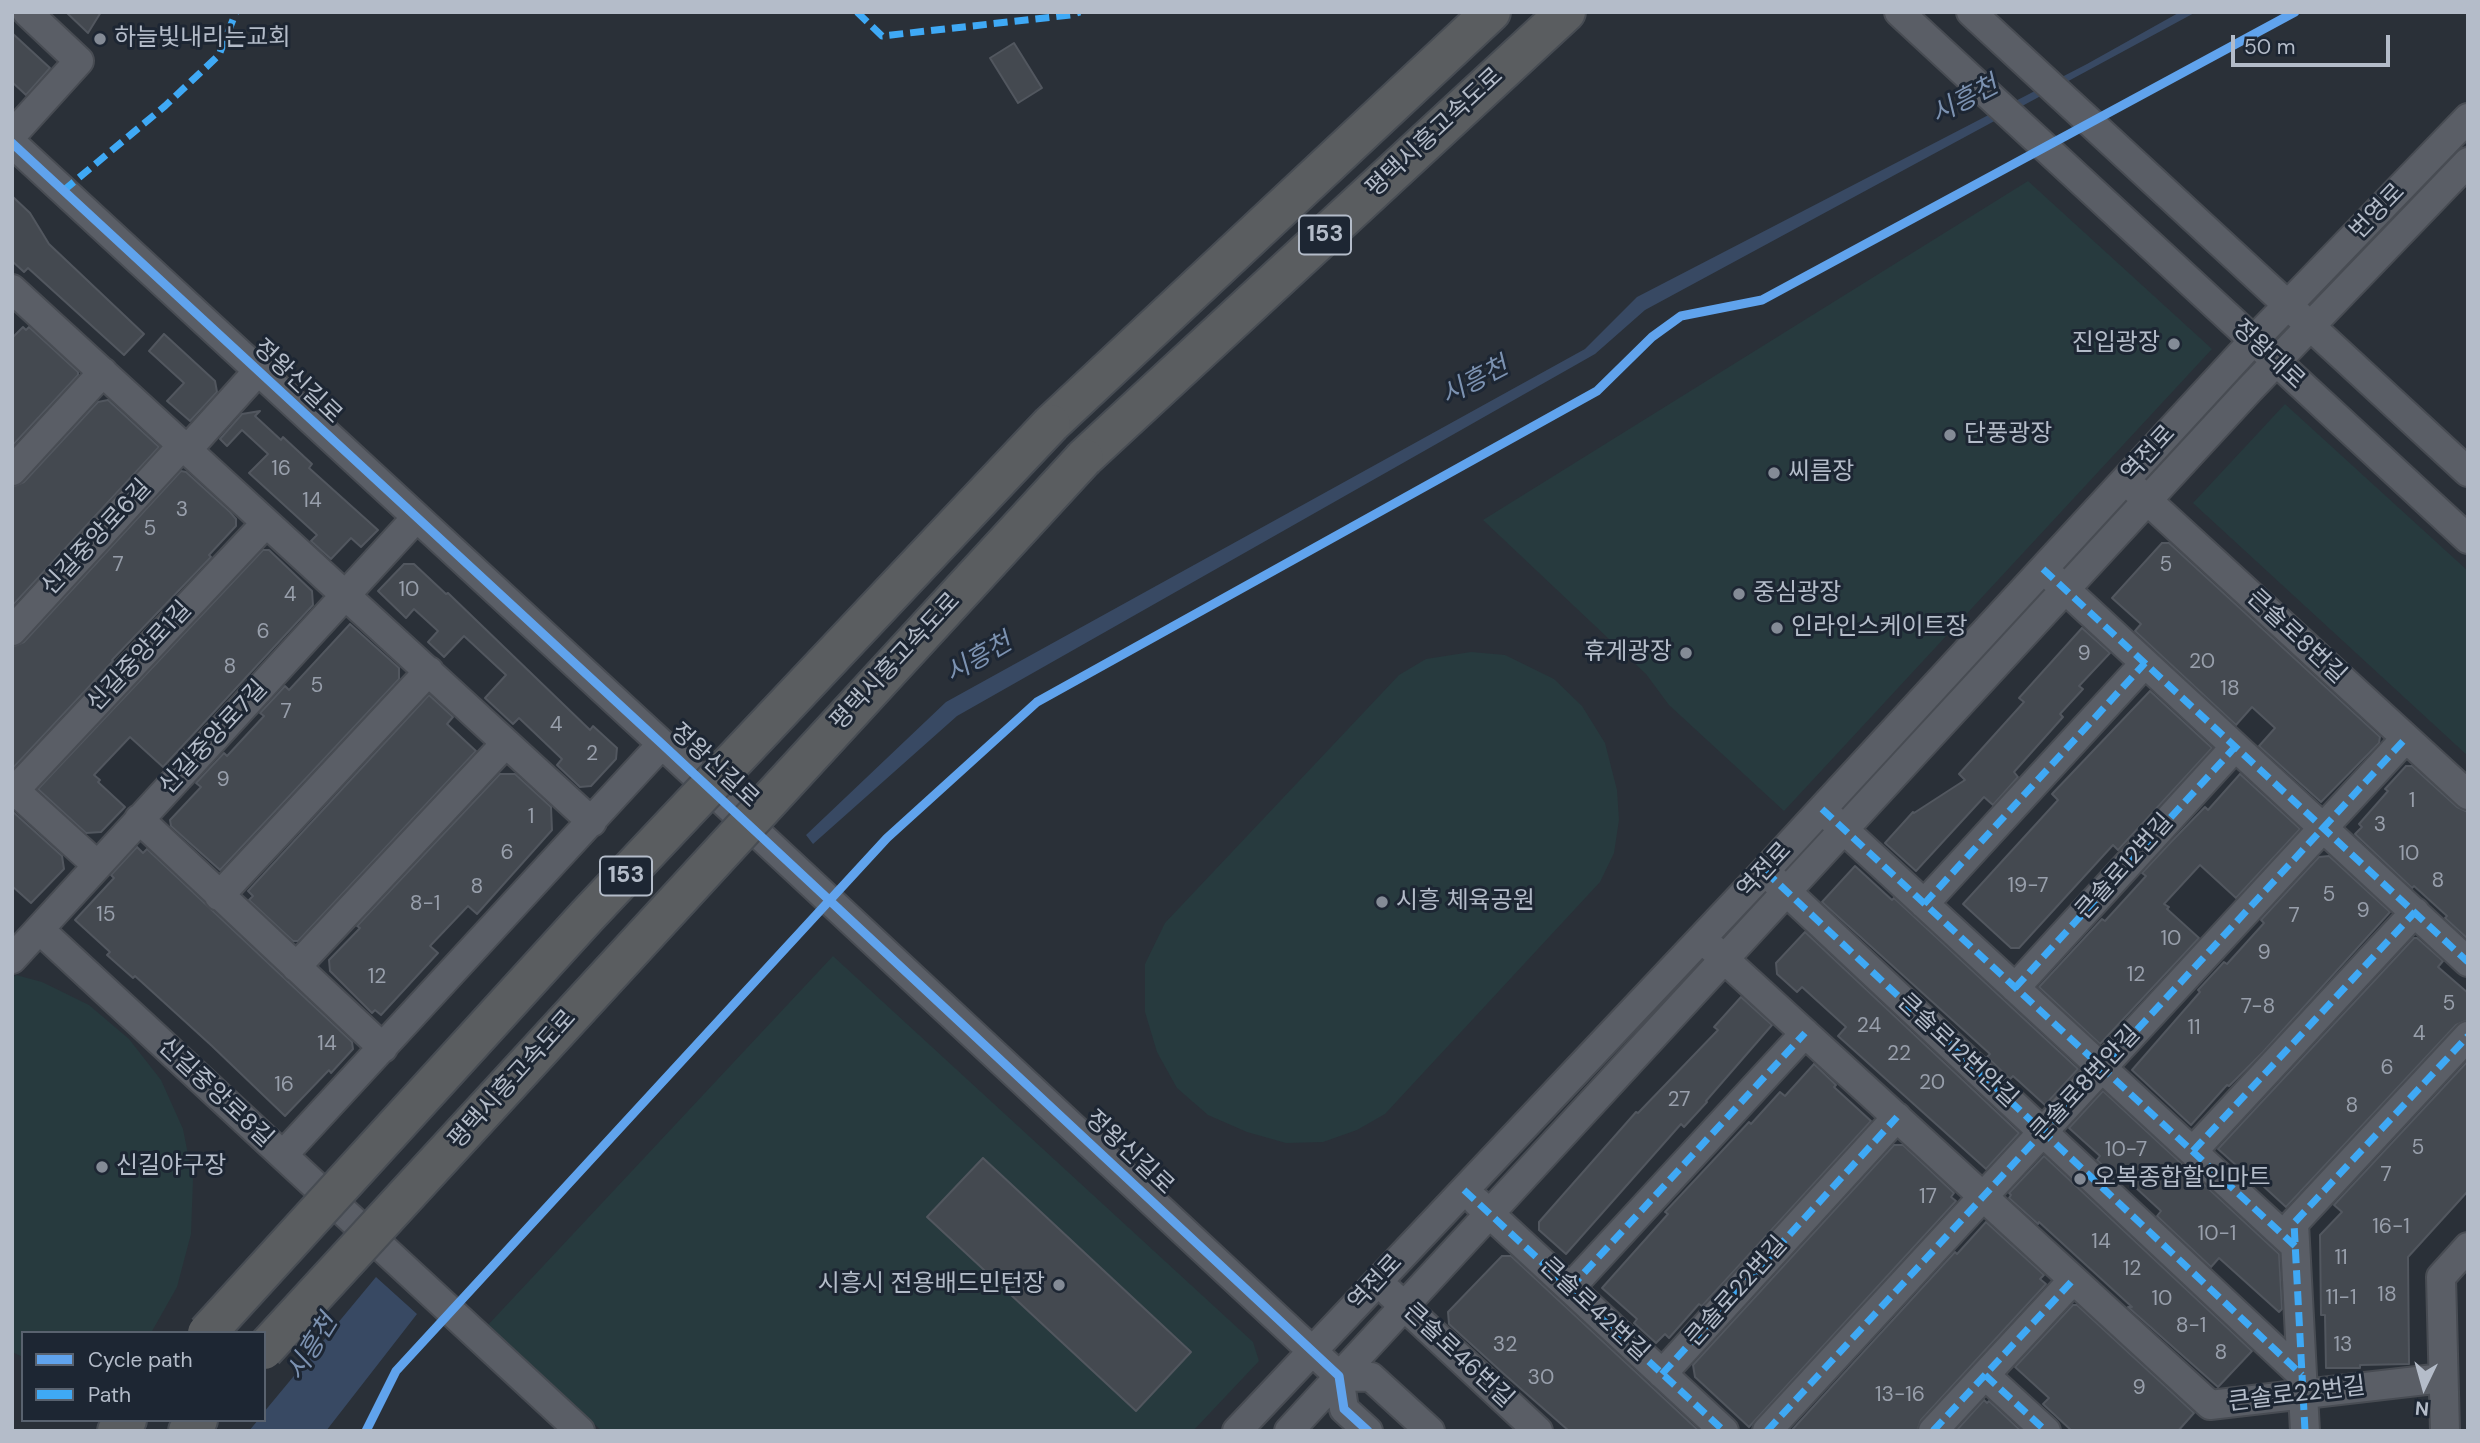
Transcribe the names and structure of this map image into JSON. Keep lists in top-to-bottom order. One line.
{"streets":{"highway":["평택시흥고속도로","153"],"street":["번영로","정왕대로","정왕신길로","역전로","신길중앙로6길","큰솔로8번길","신길중앙로1길","신길중앙로7길","큰솔로12번길","큰솔로12번안길","큰솔로8번안길","신길중앙로8길","큰솔로22번길","큰솔로42번길","큰솔로46번길"]},"crossings":[["번영로","정왕대로"],["번영로","역전로"],["정왕대로","역전로"],["정왕신길로","역전로"],["정왕신길로","신길중앙로6길"],["정왕신길로","신길중앙로7길"],["정왕신길로","신길중앙로8길"],["역전로","큰솔로8번길"],["역전로","큰솔로12번안길"],["역전로","큰솔로22번길"],["역전로","큰솔로42번길"],["역전로","큰솔로46번길"],["큰솔로8번길","큰솔로8번안길"],["신길중앙로7길","신길중앙로8길"],["큰솔로12번안길","큰솔로8번안길"],["큰솔로12번안길","큰솔로22번길"],["큰솔로8번안길","큰솔로22번길"],["큰솔로22번길","큰솔로42번길"]],"water":["시흥천"],"places":["하늘빛내리는교회","진입광장","단풍광장","씨름장","중심광장","인라인스케이트장","휴게광장","시흥 체육공원","신길야구장","오복종합할인마트","시흥시 전용배드민턴장"],"house_numbers":["16","14","3","5","7","5","10","4","6","9","20","8","5","18","7","4","2","9","1","1","3","6","10","8","19-7","8","5","8-1","9","15","7","10","9","12","12","5","7-8","24","11","4","14","22","6","20","16","27","8","5","10-7","7","17","16-1","10-1","14","11","12","18","11-1","10","8-1","32","13","8","30","9","13-16"],"legend":["Cycle path","Path"],"scale_bar":"50 m","north":"bottom"}
